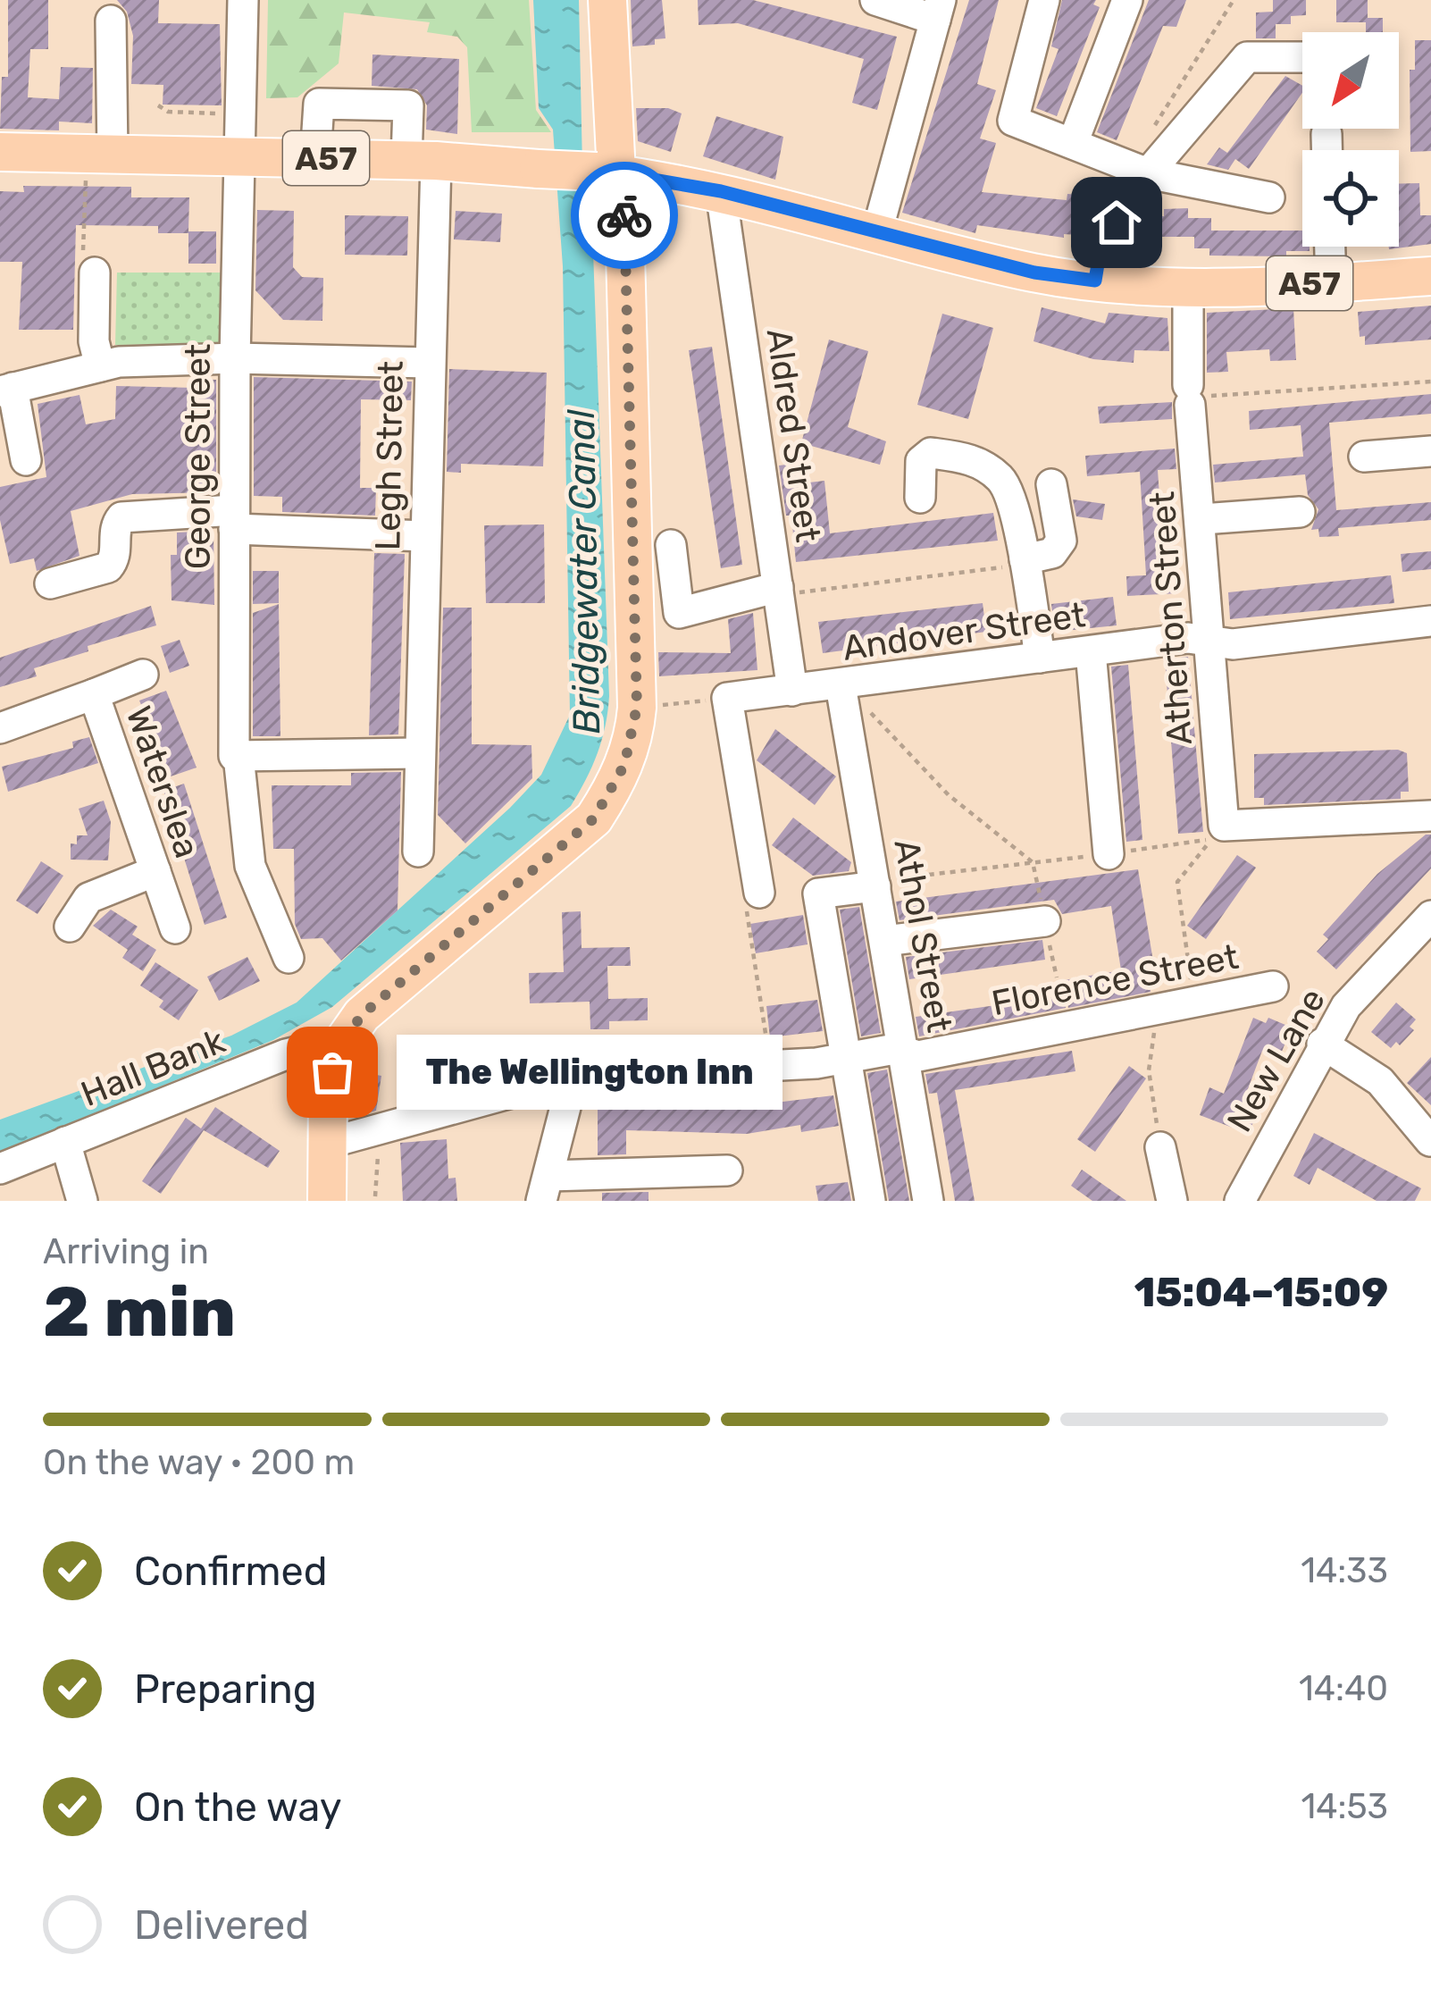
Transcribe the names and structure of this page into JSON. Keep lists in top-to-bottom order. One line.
{"streets":{"main road":["A57"],"street":["Aldred Street","Legh Street","George Street","Atherton Street","Andover Street","Waterslea","Athol Street","Florence Street","New Lane","Hall Bank"]},"crossings":[["A57","Aldred Street"],["A57","Legh Street"],["A57","George Street"],["A57","Atherton Street"],["Aldred Street","Andover Street"],["Atherton Street","Andover Street"],["Andover Street","Athol Street"],["Athol Street","Florence Street"]],"water":["Bridgewater Canal"],"places":["The Wellington Inn"],"north":"bottom left","page":{"bubble":"The Wellington Inn","heading":["2 min","Arriving in","15:04–15:09"],"bar":"On the way · 200 m","list":[["Confirmed","14:33"],["Preparing","14:40"],["On the way","14:53"],"Delivered"]}}
